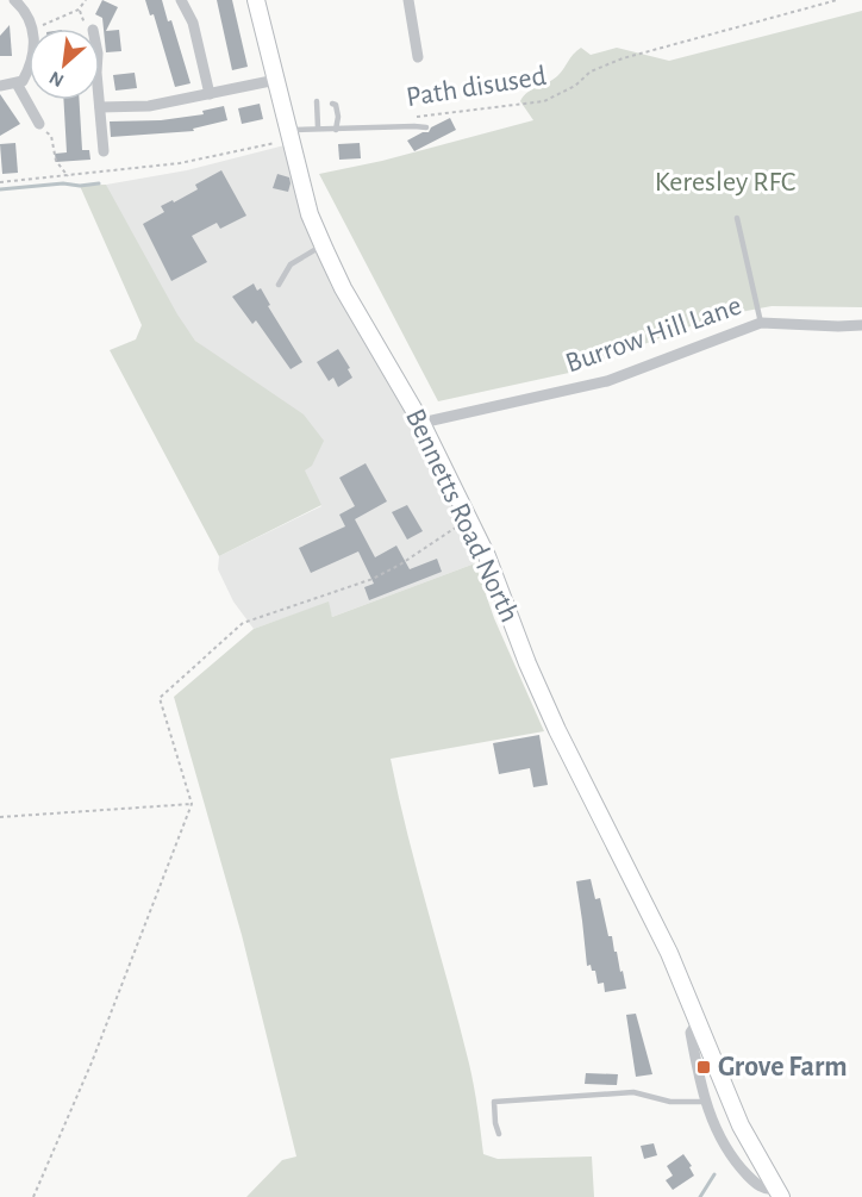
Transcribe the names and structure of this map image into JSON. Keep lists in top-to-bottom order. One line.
{"streets":{"street":["Burrow Hill Lane","Bennetts Road North"],"path":["Path disused"]},"crossings":[["Burrow Hill Lane","Bennetts Road North"]],"parks":["Keresley RFC"],"places":{"transit":["Grove Farm"]},"north":"bottom left"}
